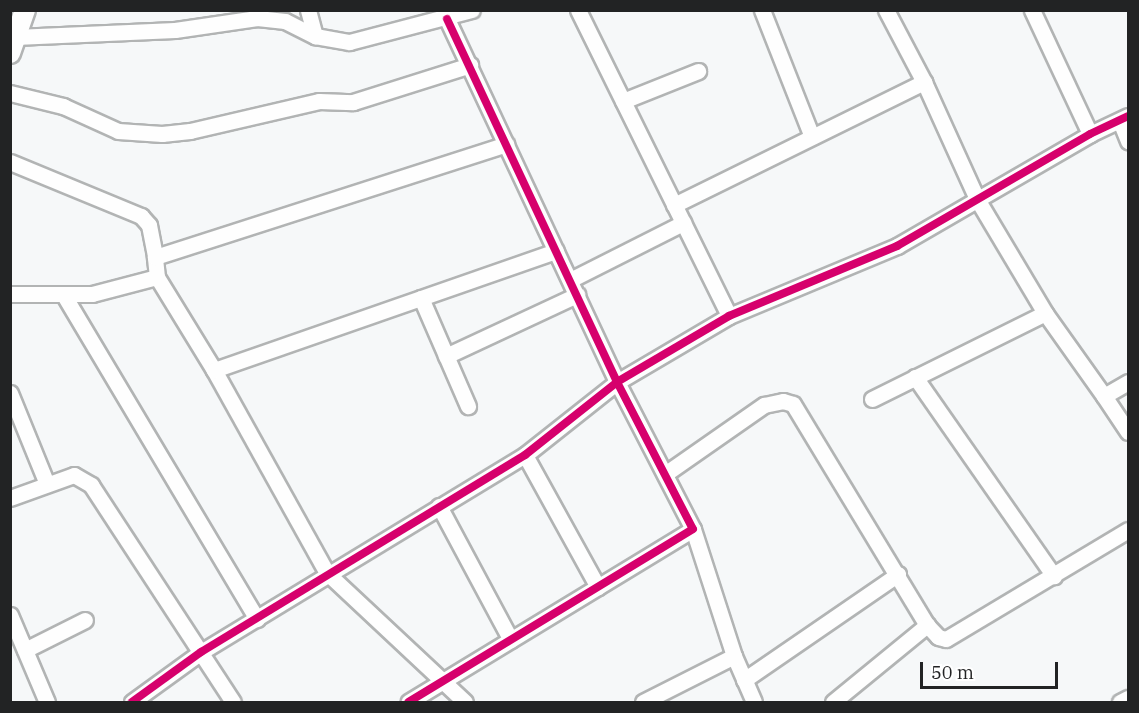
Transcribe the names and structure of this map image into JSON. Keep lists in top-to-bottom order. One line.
{"scale_bar":"50 m"}
